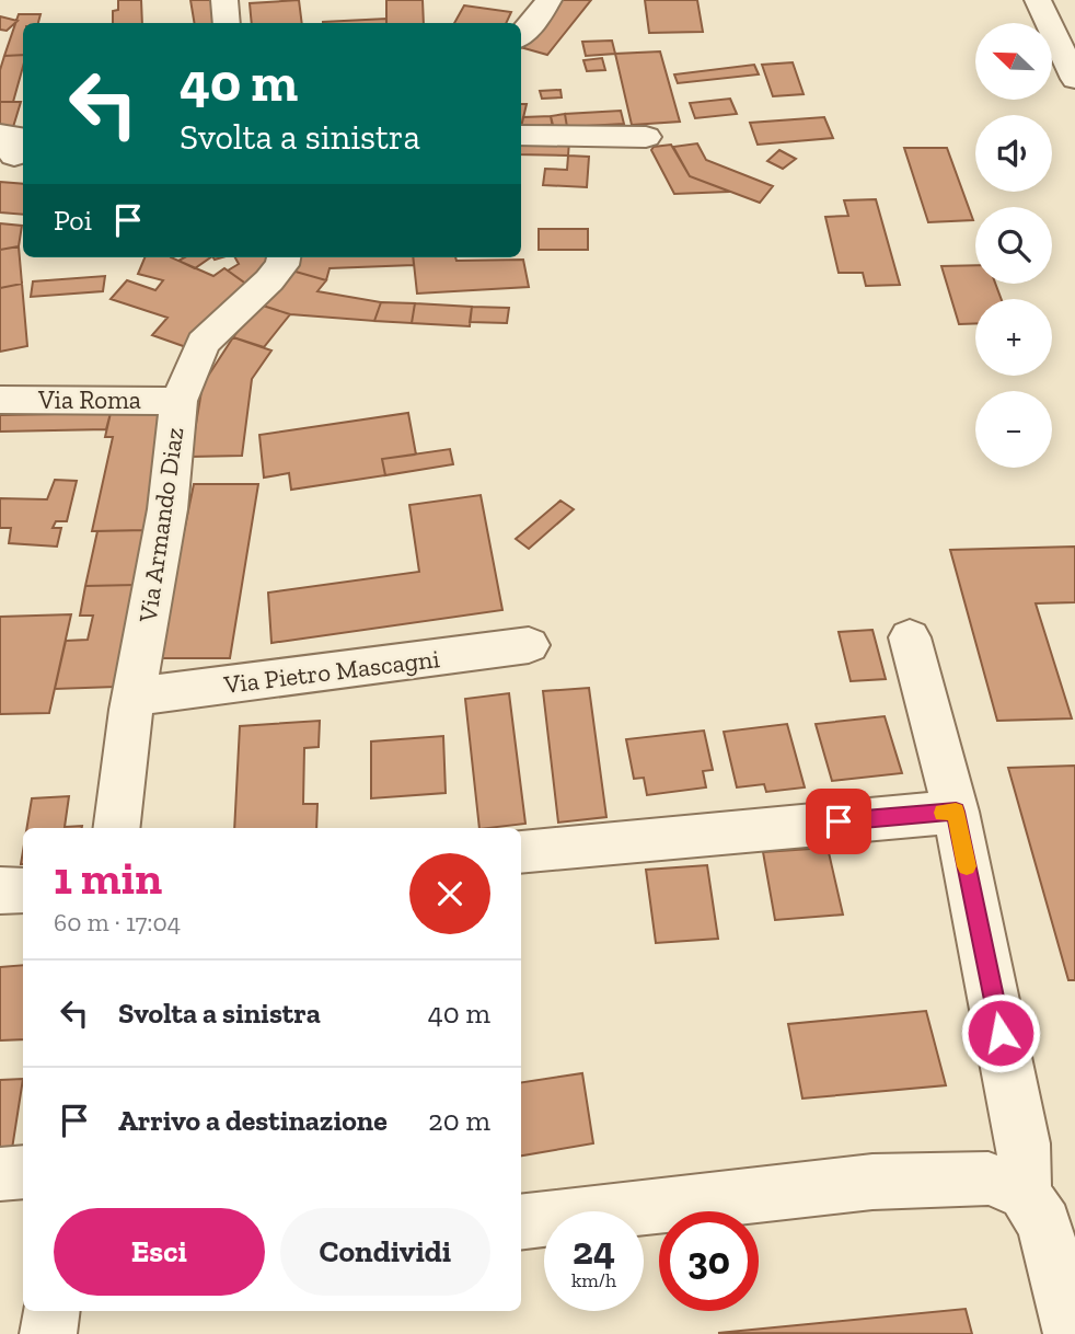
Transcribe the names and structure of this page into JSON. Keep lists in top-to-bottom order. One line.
{"streets":{"street":["Via Roma","Via Armando Diaz","Via Pietro Mascagni"]},"crossings":[["Via Roma","Via Armando Diaz"],["Via Armando Diaz","Via Pietro Mascagni"]],"north":"top left","page":{"map_buttons":["+","−"],"turn":["40 m","Svolta a sinistra"],"then":"Poi","heading":["1 min","60 m · 17:04"],"list":[{"name":"Svolta a sinistra","value":"40 m"},{"name":"Arrivo a destinazione","value":"20 m"}],"buttons":["Esci","Condividi"],"speed":"24 km/h","limit":"30"}}
